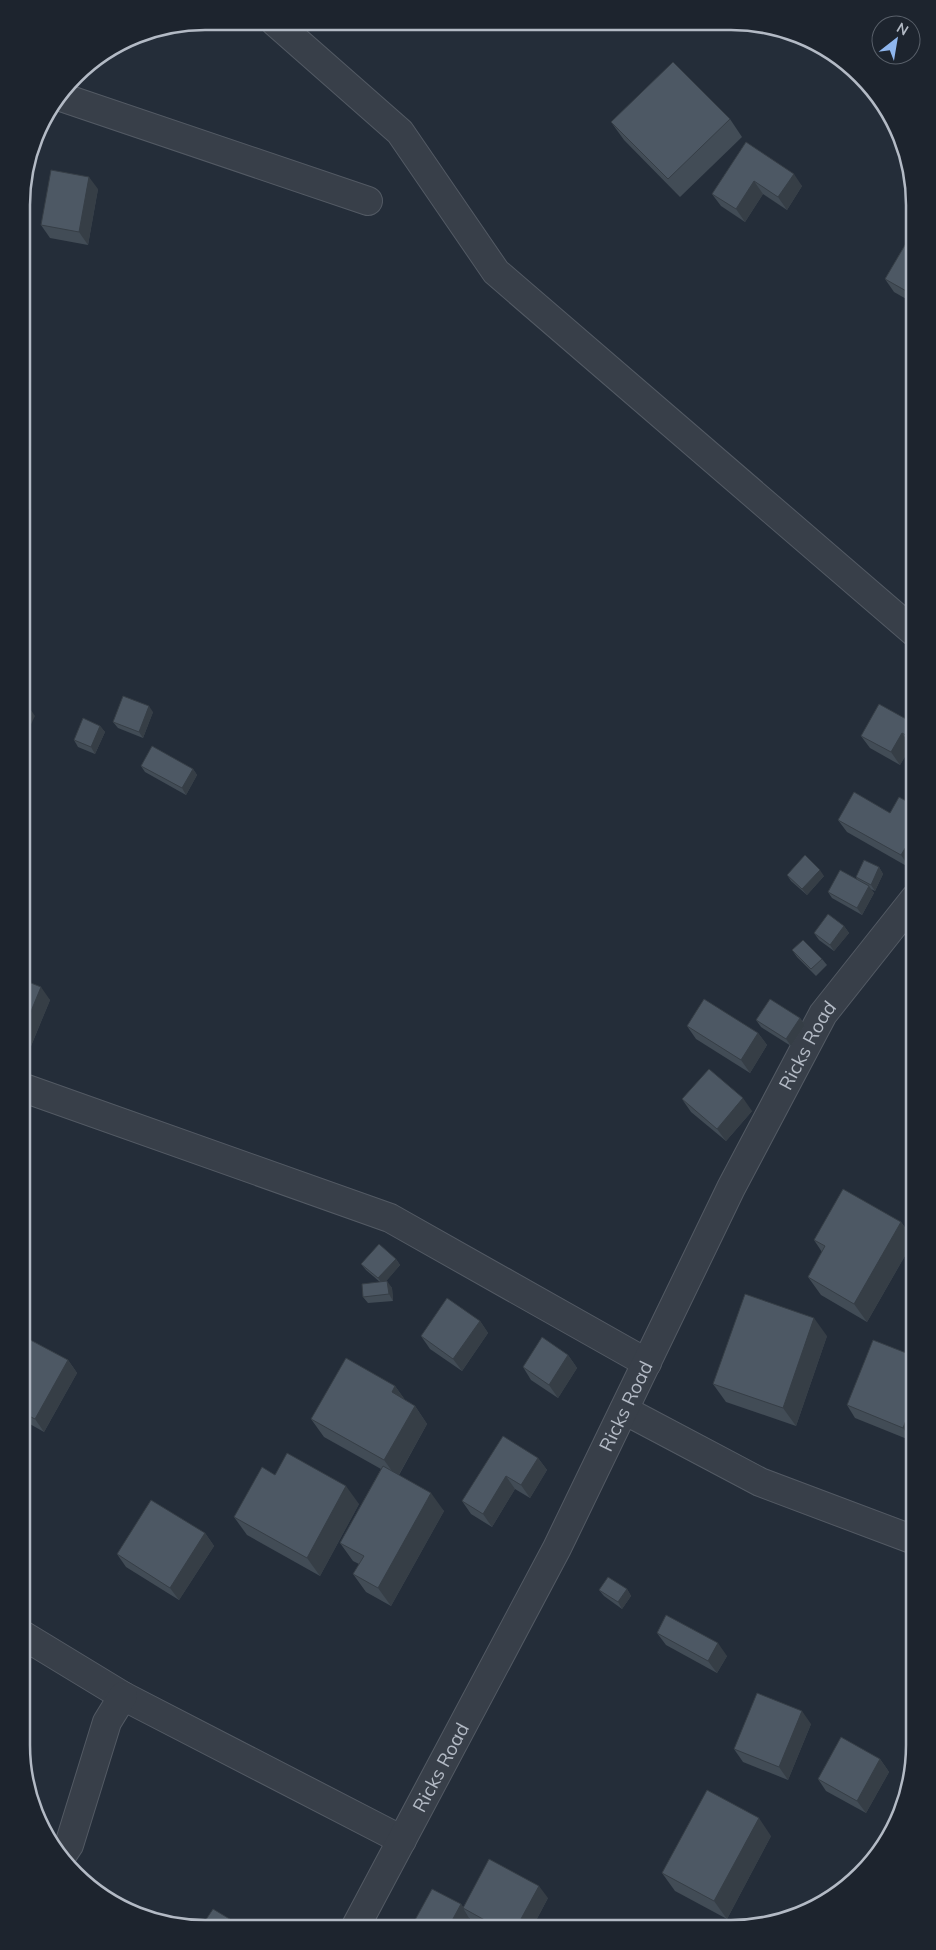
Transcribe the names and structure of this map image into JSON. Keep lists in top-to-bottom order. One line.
{"streets":{"street":["Ricks Road"]},"north":"top right"}
